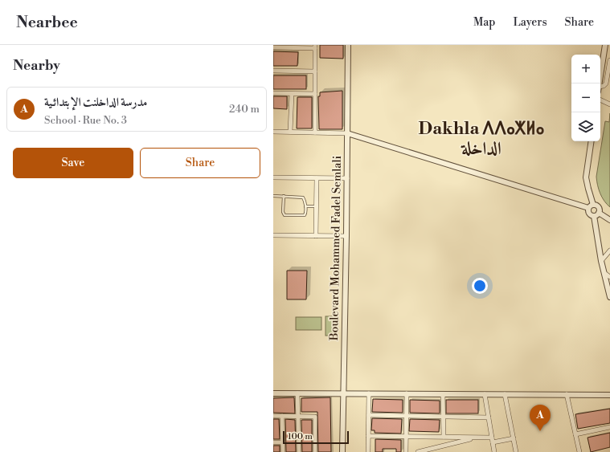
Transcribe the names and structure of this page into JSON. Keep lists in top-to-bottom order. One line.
{"streets":{"street":["Boulevard Mohammed Fadel Semlali"]},"districts":["Dakhla ⴷⴷⴰⵅⵍⴰ الداخلة"],"scale_bar":"100 m","page":{"header":"Nearbee","nav":["Map","Layers","Share"],"heading":"Nearby","map_buttons":["+","−"],"list":[{"mark":"A","name":"مدرسة الداخلنت الإبتدائـية","note":"School · Rue No. 3","value":"240 m"}],"buttons":["Save","Share"],"pins":"A","scale":"100 m"}}
